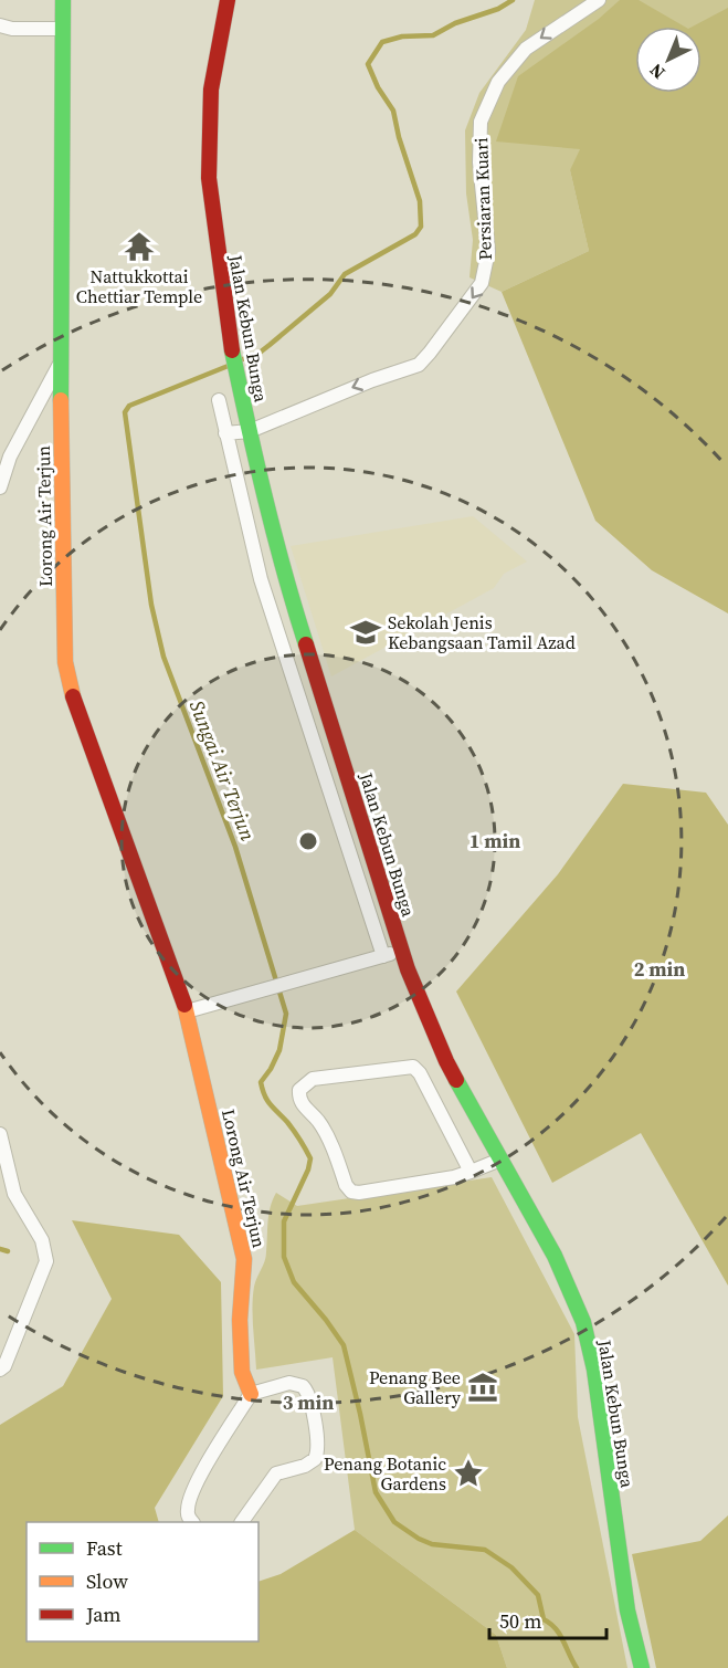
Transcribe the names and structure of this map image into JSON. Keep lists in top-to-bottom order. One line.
{"streets":{"street":["Persiaran Kuari","Jalan Kebun Bunga","Lorong Air Terjun"]},"crossings":[["Persiaran Kuari","Jalan Kebun Bunga"]],"one_way":["Persiaran Kuari"],"water":["Sungai Air Terjun"],"places":{"temple":["Nattukkottai Chettiar Temple"],"school or university":["Sekolah Jenis Kebangsaan Tamil Azad"],"museum":["Penang Bee Gallery"],"place":["Penang Botanic Gardens"]},"legend":["Fast","Slow","Jam"],"scale_bar":"50 m","north":"bottom left","rings":["1 min","2 min","3 min"]}
